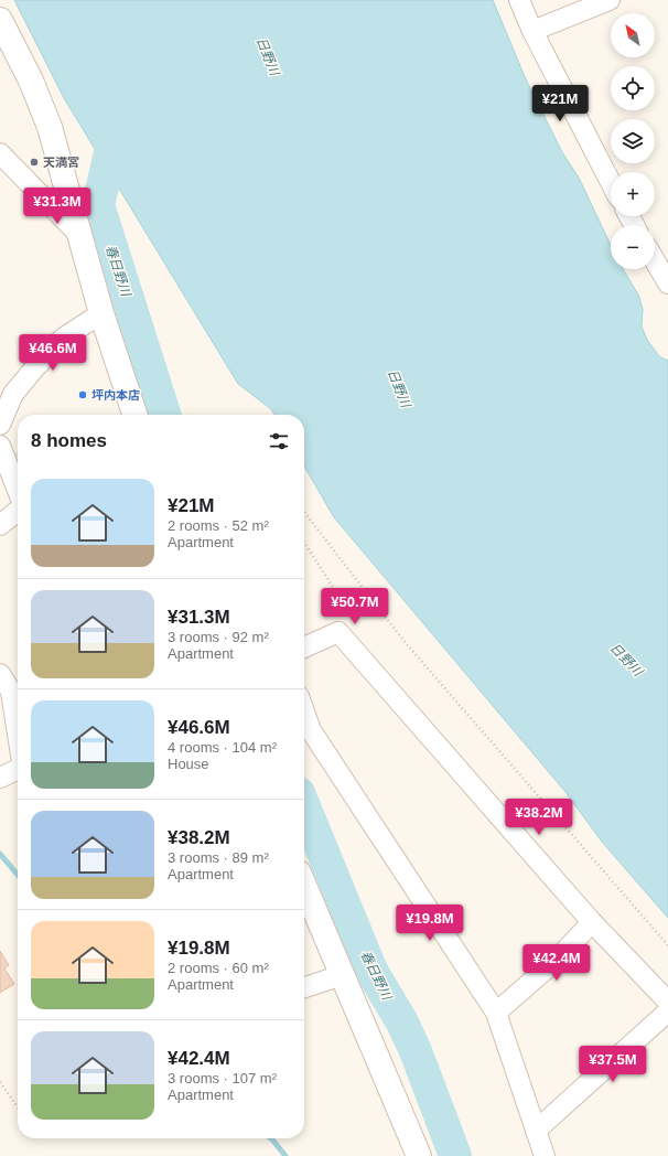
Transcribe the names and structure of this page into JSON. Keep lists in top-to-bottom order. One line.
{"water":["日野川","春日野川"],"places":["天満宮","坪内本店"],"north":"top left","page":{"map_buttons":["+","−"],"price":["¥21M","¥31.3M","¥46.6M","¥50.7M","¥38.2M","¥19.8M","¥42.4M","¥37.5M"],"heading":"8 homes","list":[{"name":"¥21M","note":"2 rooms · 52 m² · Apartment"},{"name":"¥31.3M","note":"3 rooms · 92 m² · Apartment"},{"name":"¥46.6M","note":"4 rooms · 104 m² · House"},{"name":"¥38.2M","note":"3 rooms · 89 m² · Apartment"},{"name":"¥19.8M","note":"2 rooms · 60 m² · Apartment"},{"name":"¥42.4M","note":"3 rooms · 107 m² · Apartment"}]}}
